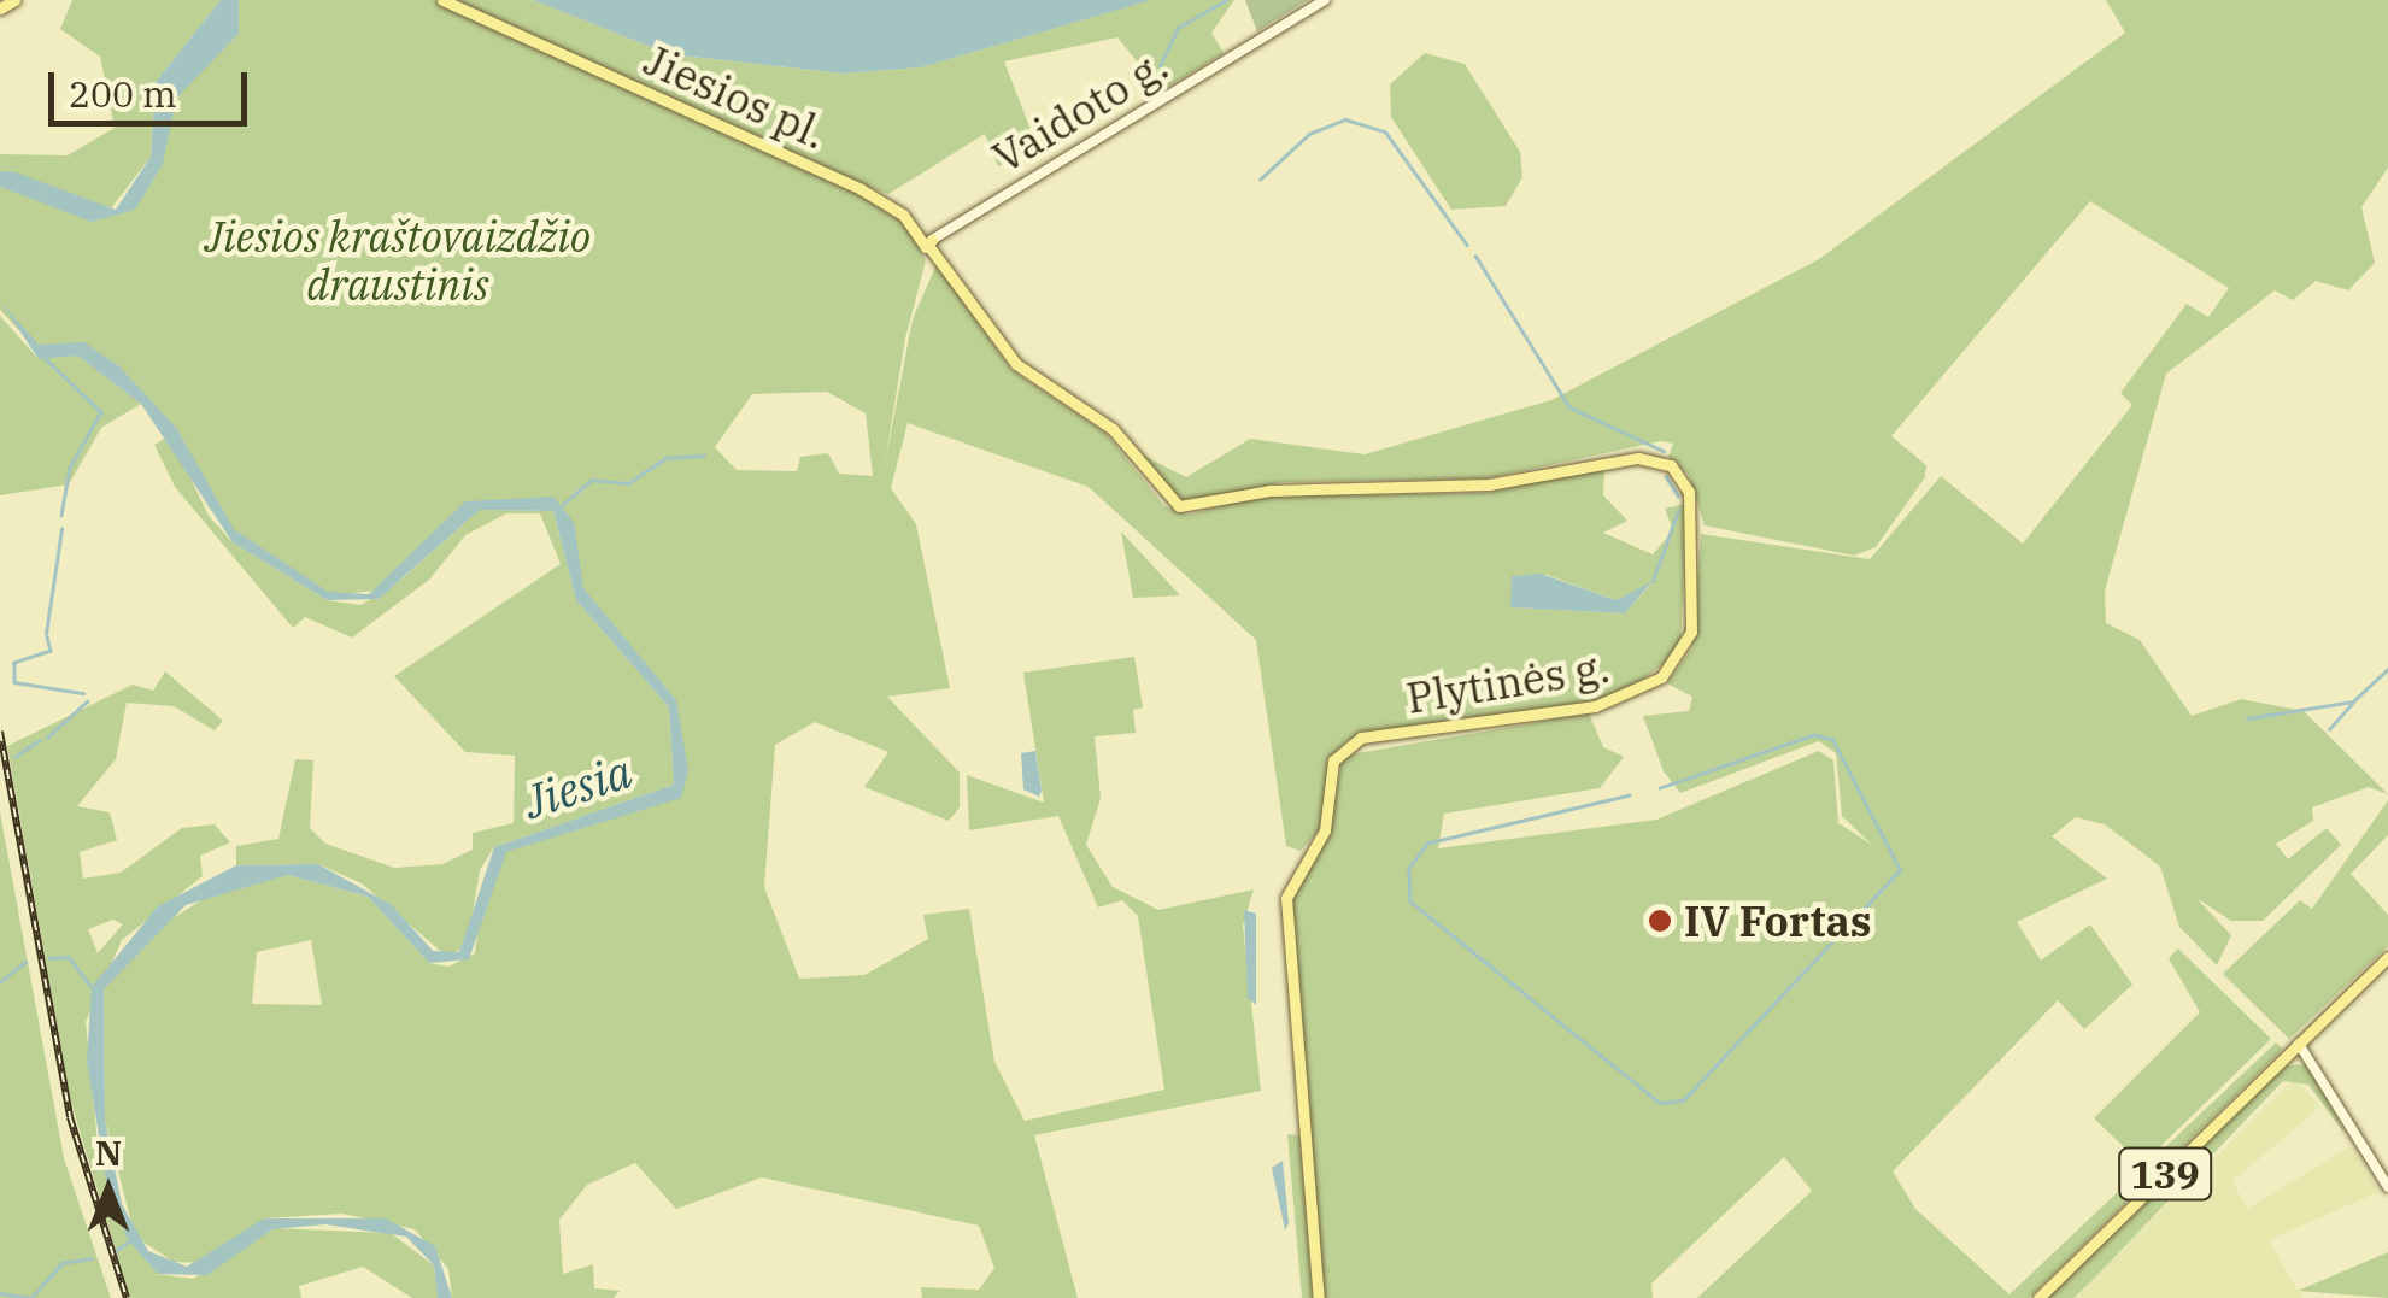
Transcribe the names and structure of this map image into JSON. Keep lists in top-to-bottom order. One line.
{"streets":{"main road":["Jiesios pl.","Vaidoto g.","Plytinės g.","139"]},"crossings":[["Jiesios pl.","Vaidoto g."],["Jiesios pl.","Plytinės g."],["Vaidoto g.","Plytinės g."]],"water":["Jiesia"],"parks":["Jiesios kraštovaizdžio draustinis"],"places":["IV Fortas"],"scale_bar":"200 m","north":"top"}
